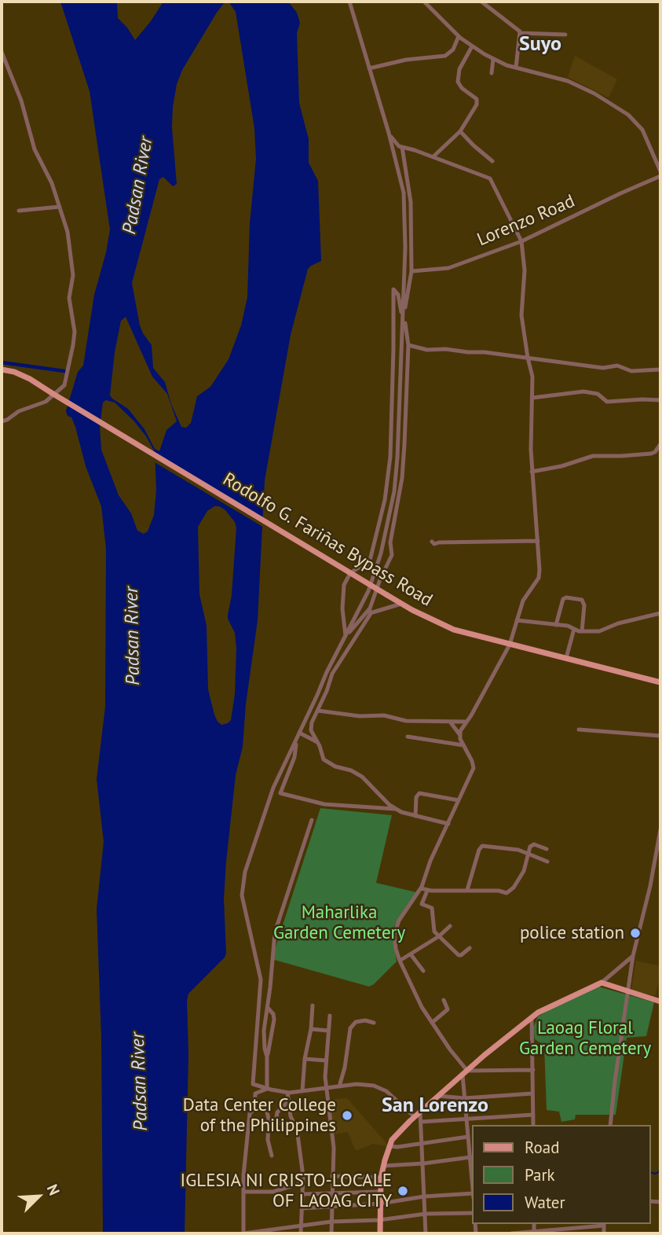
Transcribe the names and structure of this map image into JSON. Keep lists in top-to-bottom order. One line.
{"streets":{"main road":["Rodolfo G. Fariñas Bypass Road"],"street":["Lorenzo Road"]},"districts":["Suyo","San Lorenzo"],"water":["Padsan River"],"parks":["Maharlika Garden Cemetery","Laoag Floral Garden Cemetery"],"places":["police station","Data Center College of the Philippines","IGLESIA NI CRISTO-LOCALE OF LAOAG CITY"],"legend":["Road","Park","Water"],"north":"top right"}
